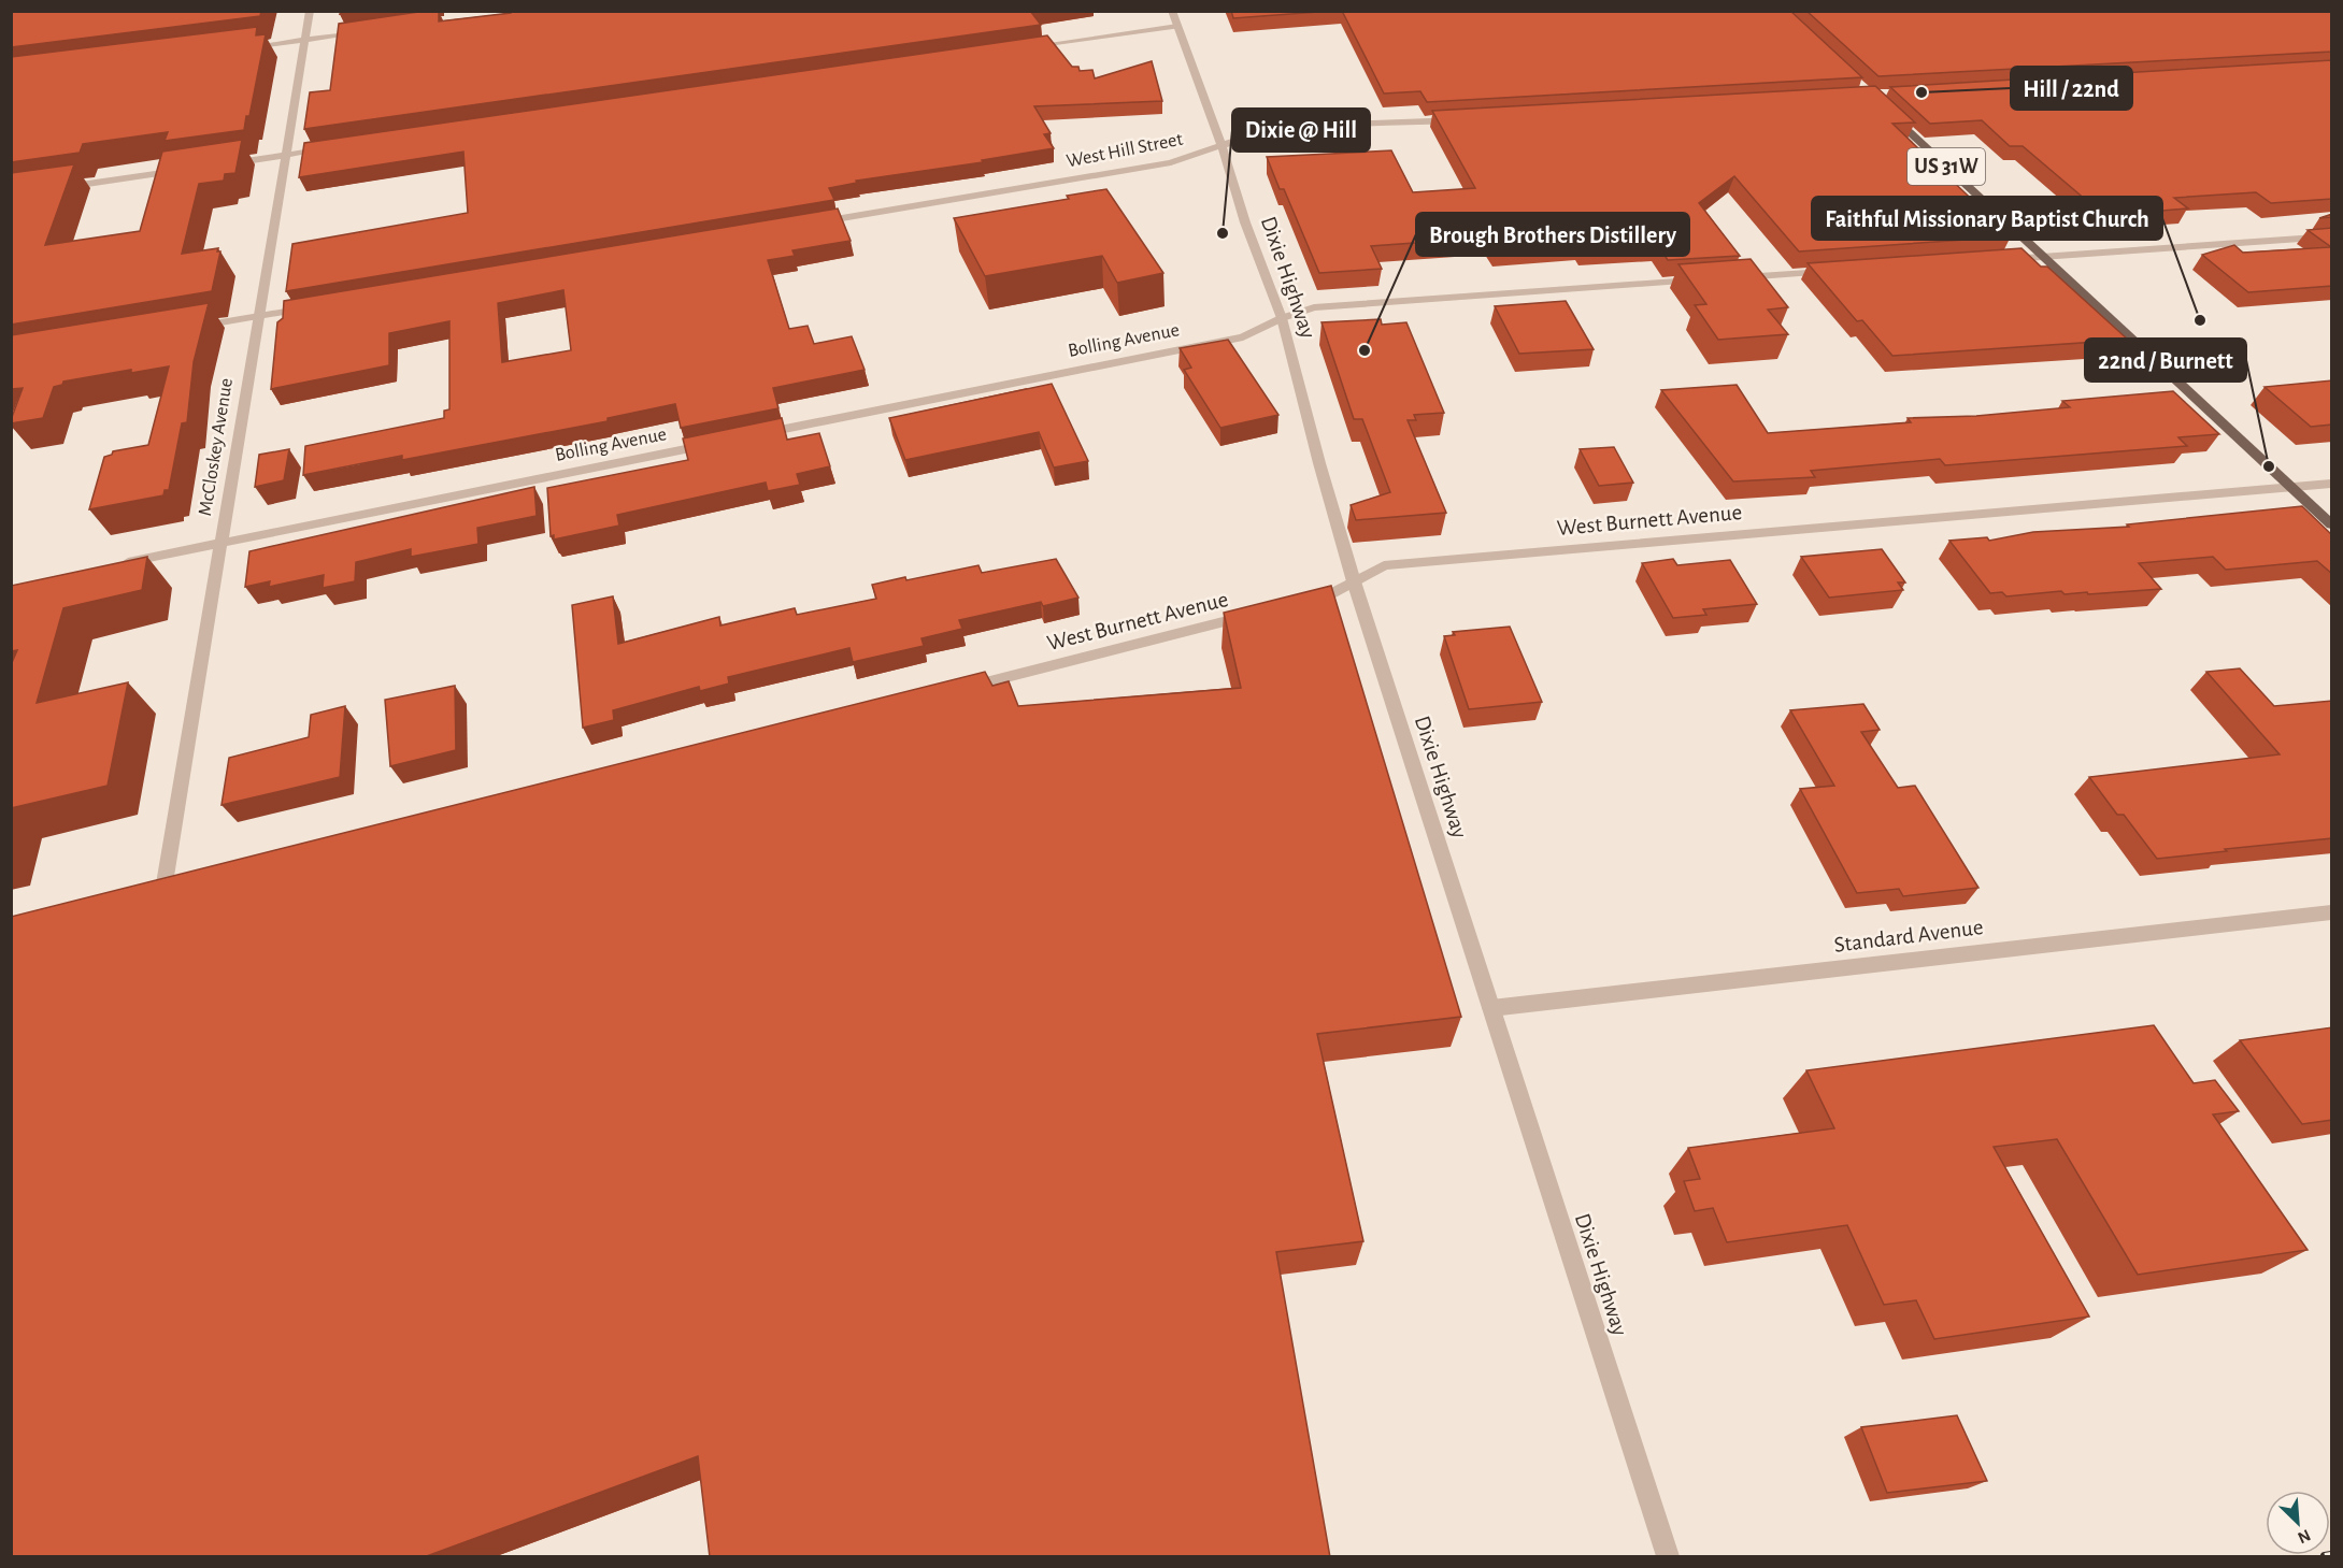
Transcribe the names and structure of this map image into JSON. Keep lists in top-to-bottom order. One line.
{"streets":{"main road":["US 31W"],"street":["West Hill Street","Dixie Highway","Bolling Avenue","McCloskey Avenue","West Burnett Avenue","Standard Avenue"]},"crossings":[["West Hill Street","Dixie Highway"],["US 31W","West Burnett Avenue"],["Dixie Highway","Bolling Avenue"],["Dixie Highway","West Burnett Avenue"],["Dixie Highway","Standard Avenue"],["Bolling Avenue","McCloskey Avenue"]],"places":["Hill / 22nd","Dixie @ Hill","Faithful Missionary Baptist Church","Brough Brothers Distillery","22nd / Burnett"],"north":"bottom right"}
